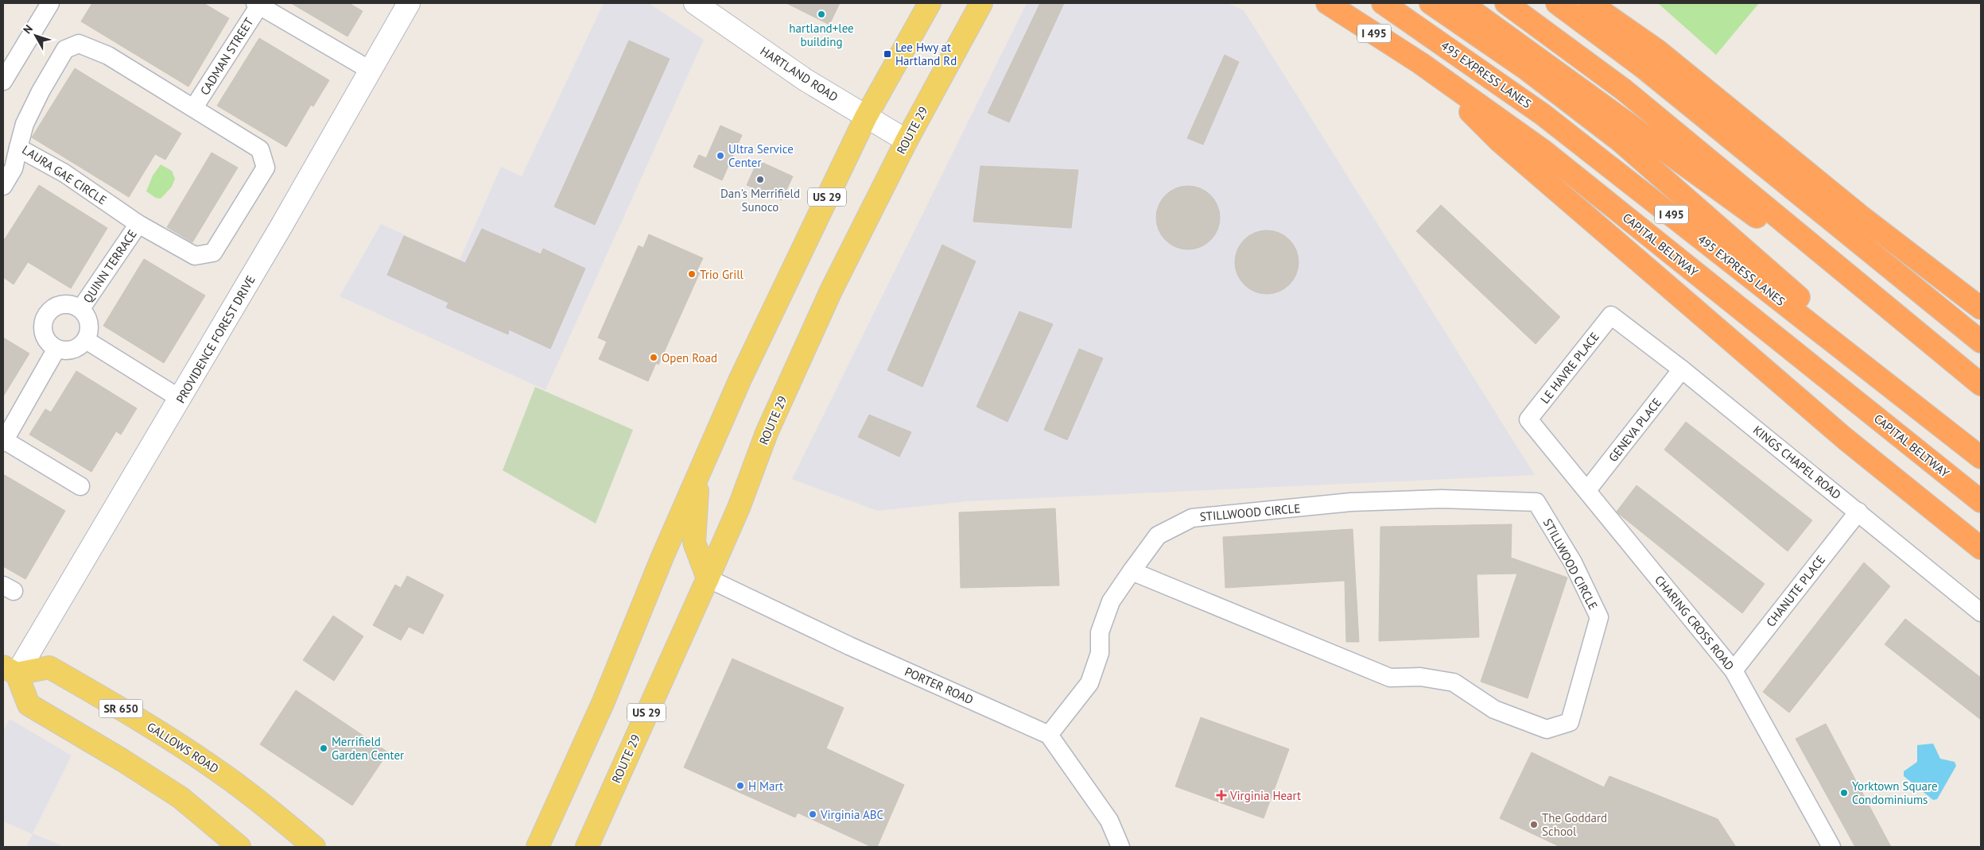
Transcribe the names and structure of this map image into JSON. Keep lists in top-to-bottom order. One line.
{"streets":{"highway":["I 495","495 EXPRESS LANES","CAPITAL BELTWAY"],"main road":["ROUTE 29","US 29","SR 650","GALLOWS ROAD"],"street":["CADMAN STREET","HARTLAND ROAD","LAURA GAE CIRCLE","QUINN TERRACE","PROVIDENCE FOREST DRIVE","LE HAVRE PLACE","GENEVA PLACE","KINGS CHAPEL ROAD","STILLWOOD CIRCLE","CHANUTE PLACE","CHARING CROSS ROAD","PORTER ROAD"]},"crossings":[["CADMAN STREET","LAURA GAE CIRCLE"],["HARTLAND ROAD","ROUTE 29"],["HARTLAND ROAD","US 29"],["ROUTE 29","PORTER ROAD"],["LAURA GAE CIRCLE","QUINN TERRACE"],["PROVIDENCE FOREST DRIVE","GALLOWS ROAD"],["LE HAVRE PLACE","KINGS CHAPEL ROAD"],["LE HAVRE PLACE","CHARING CROSS ROAD"],["GENEVA PLACE","KINGS CHAPEL ROAD"],["GENEVA PLACE","CHARING CROSS ROAD"],["KINGS CHAPEL ROAD","CHANUTE PLACE"],["STILLWOOD CIRCLE","PORTER ROAD"],["CHANUTE PLACE","CHARING CROSS ROAD"]],"places":{"other":["hartland+lee building","Ultra Service Center","Dan's Merrifield Sunoco","Trio Grill","Open Road","Merrifield Garden Center","H Mart","Yorktown Square Condominiums","Virginia ABC","The Goddard School"],"transit":["Lee Hwy at Hartland Rd"],"health":["Virginia Heart"]},"north":"top left"}
